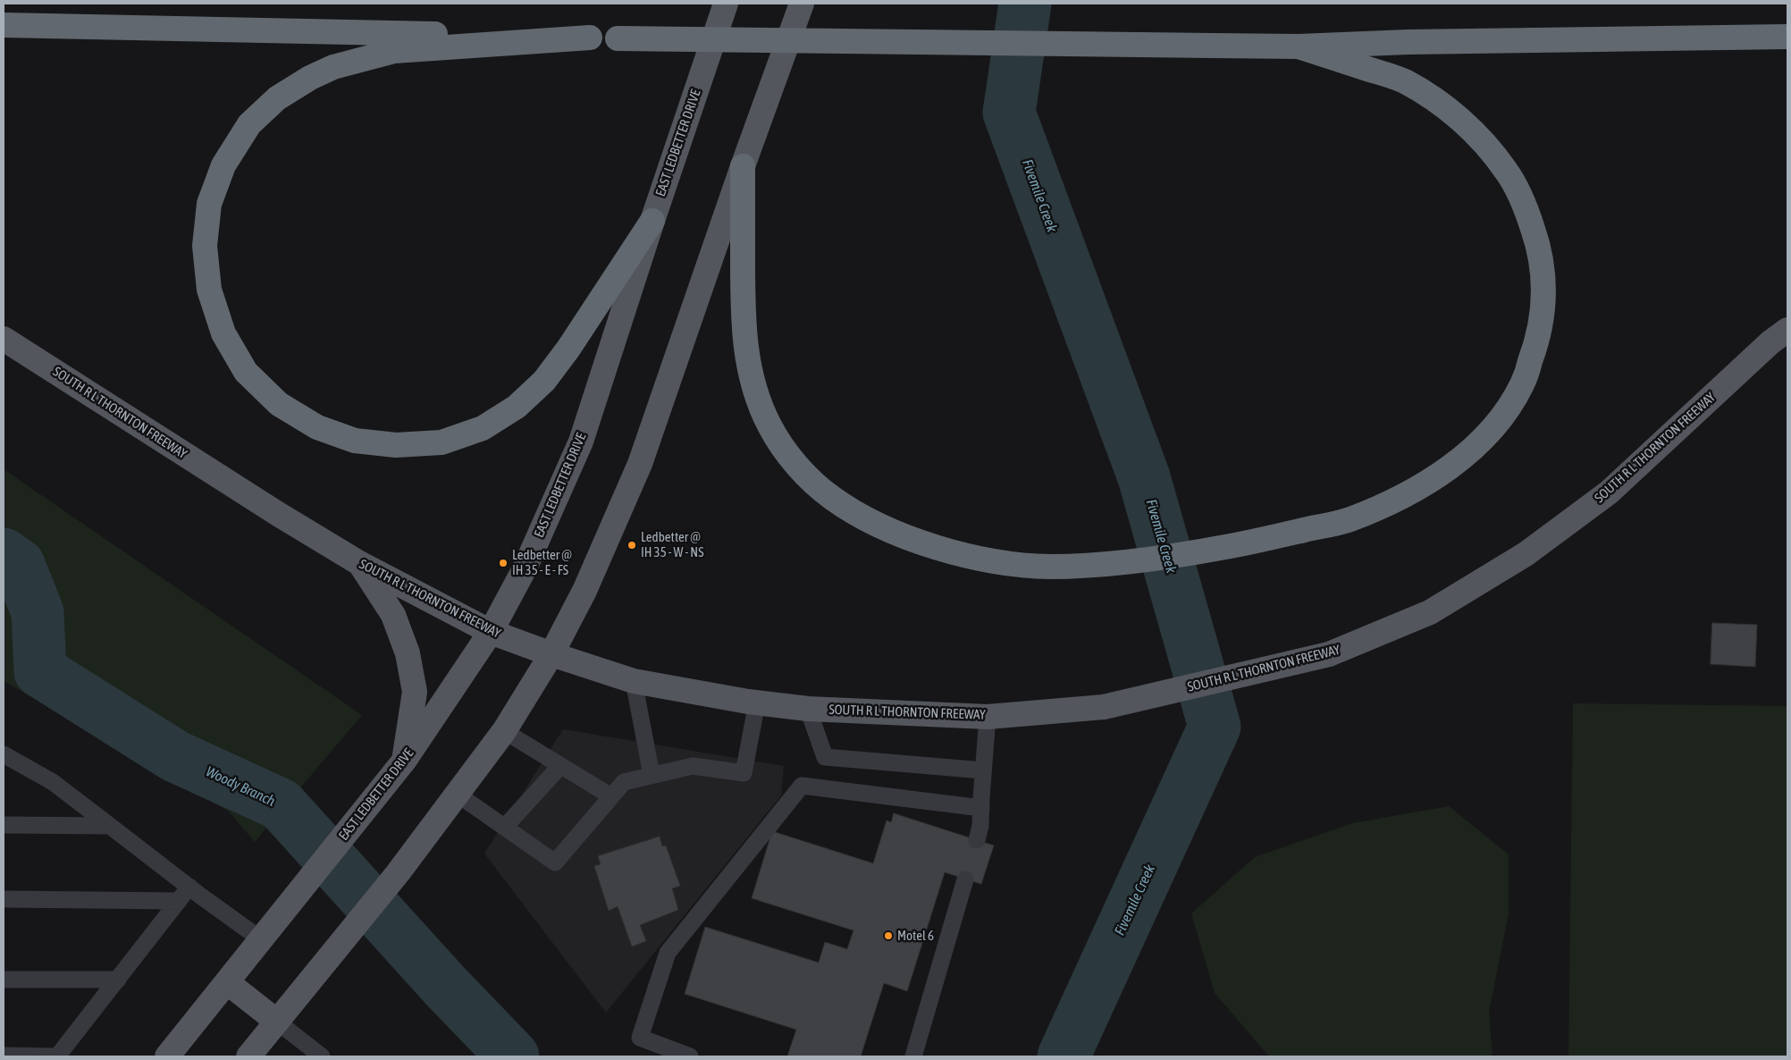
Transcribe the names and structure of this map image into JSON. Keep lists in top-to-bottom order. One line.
{"streets":{"main road":["EAST LEDBETTER DRIVE","SOUTH R L THORNTON FREEWAY"]},"crossings":[["EAST LEDBETTER DRIVE","SOUTH R L THORNTON FREEWAY"]],"water":["Fivemile Creek","Woody Branch"],"places":["Ledbetter @ IH 35 - W - NS","Ledbetter @ IH 35 - E - FS","Motel 6"]}
